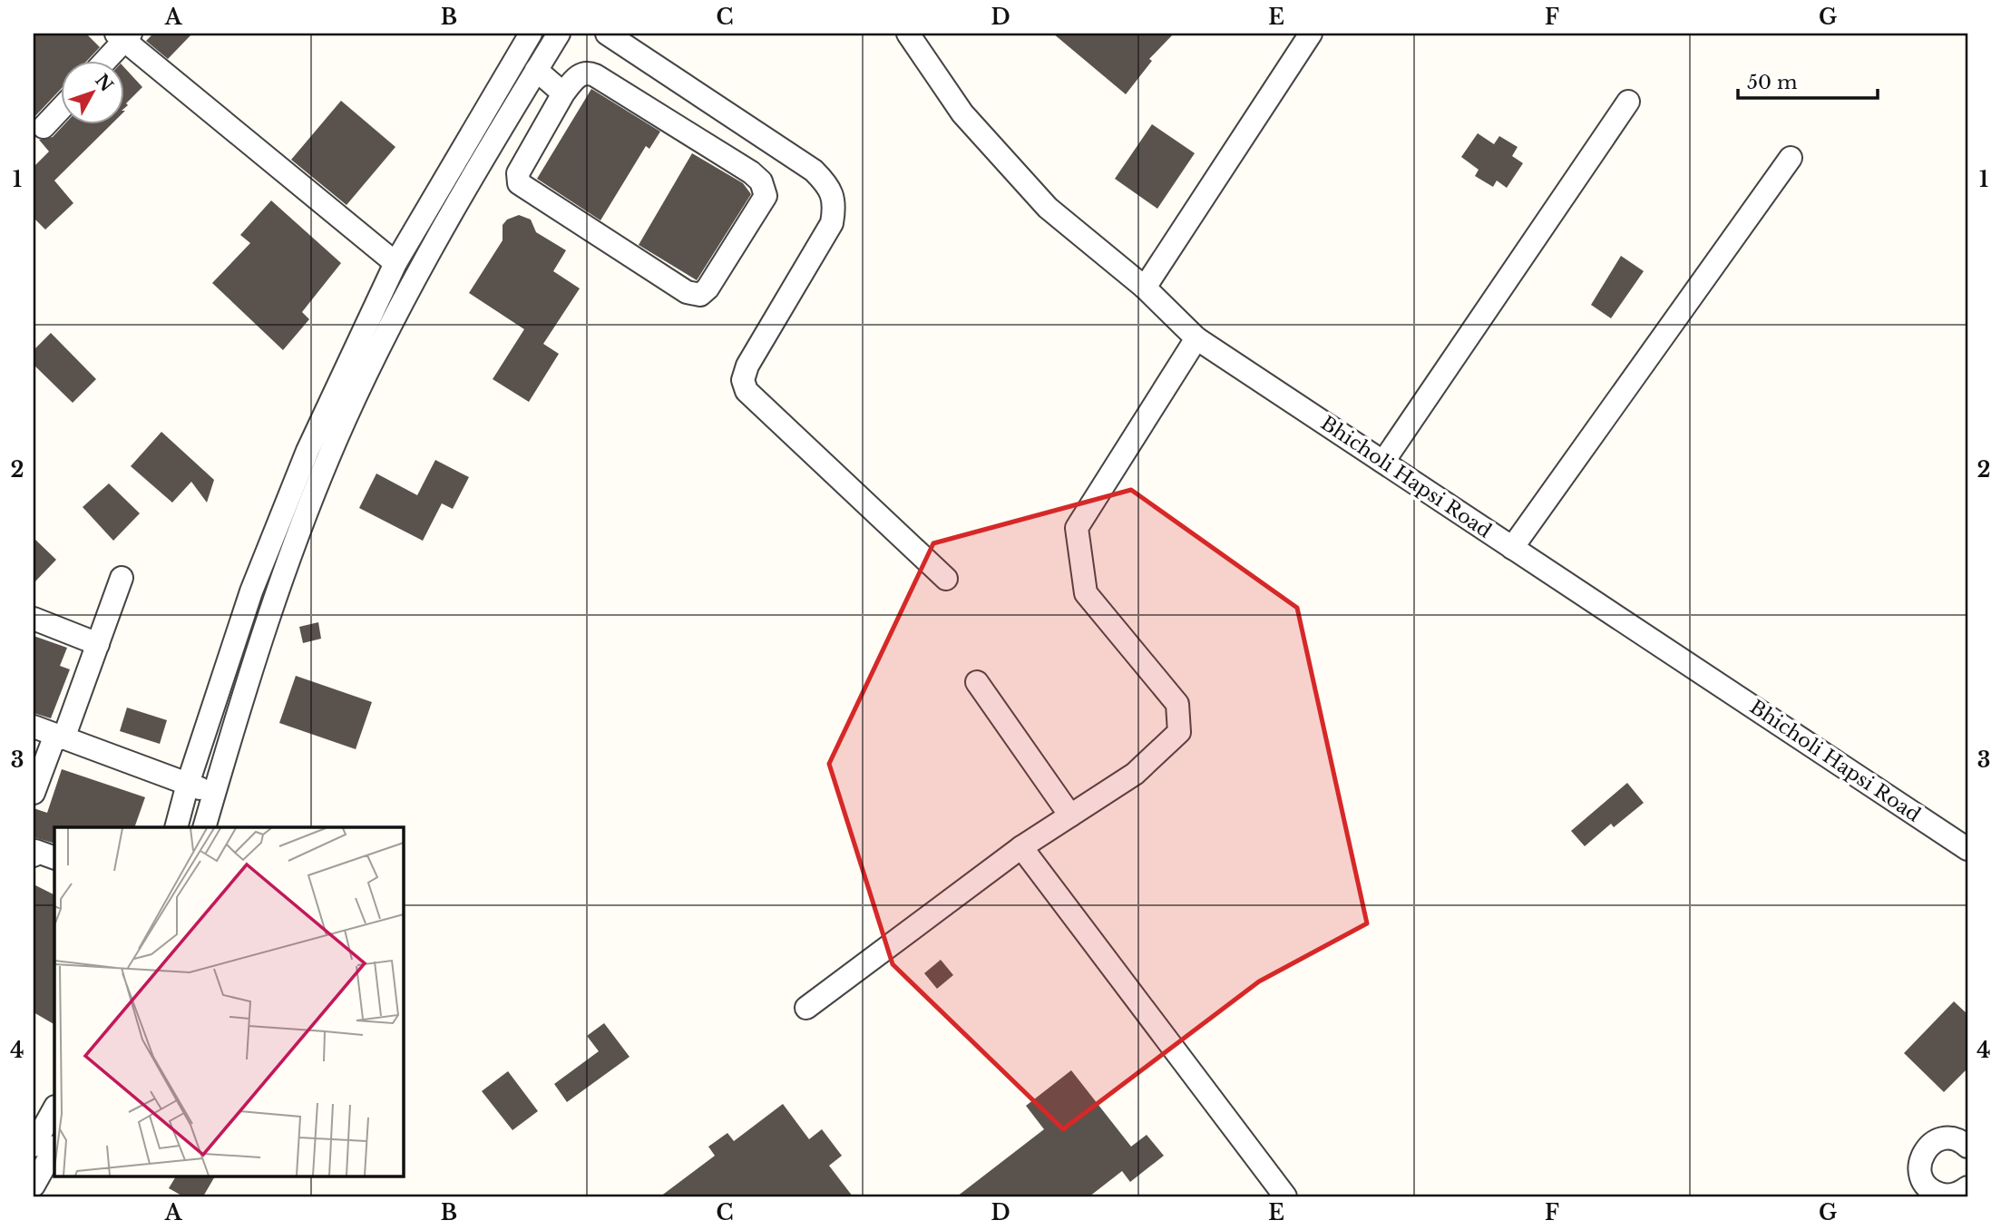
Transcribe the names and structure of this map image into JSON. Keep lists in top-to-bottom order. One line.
{"streets":{"street":["Bhicholi Hapsi Road"]},"scale_bar":"50 m","north":"top right","grid":{"columns":["A","B","C","D","E","F","G"],"rows":["1","2","3","4"]}}
